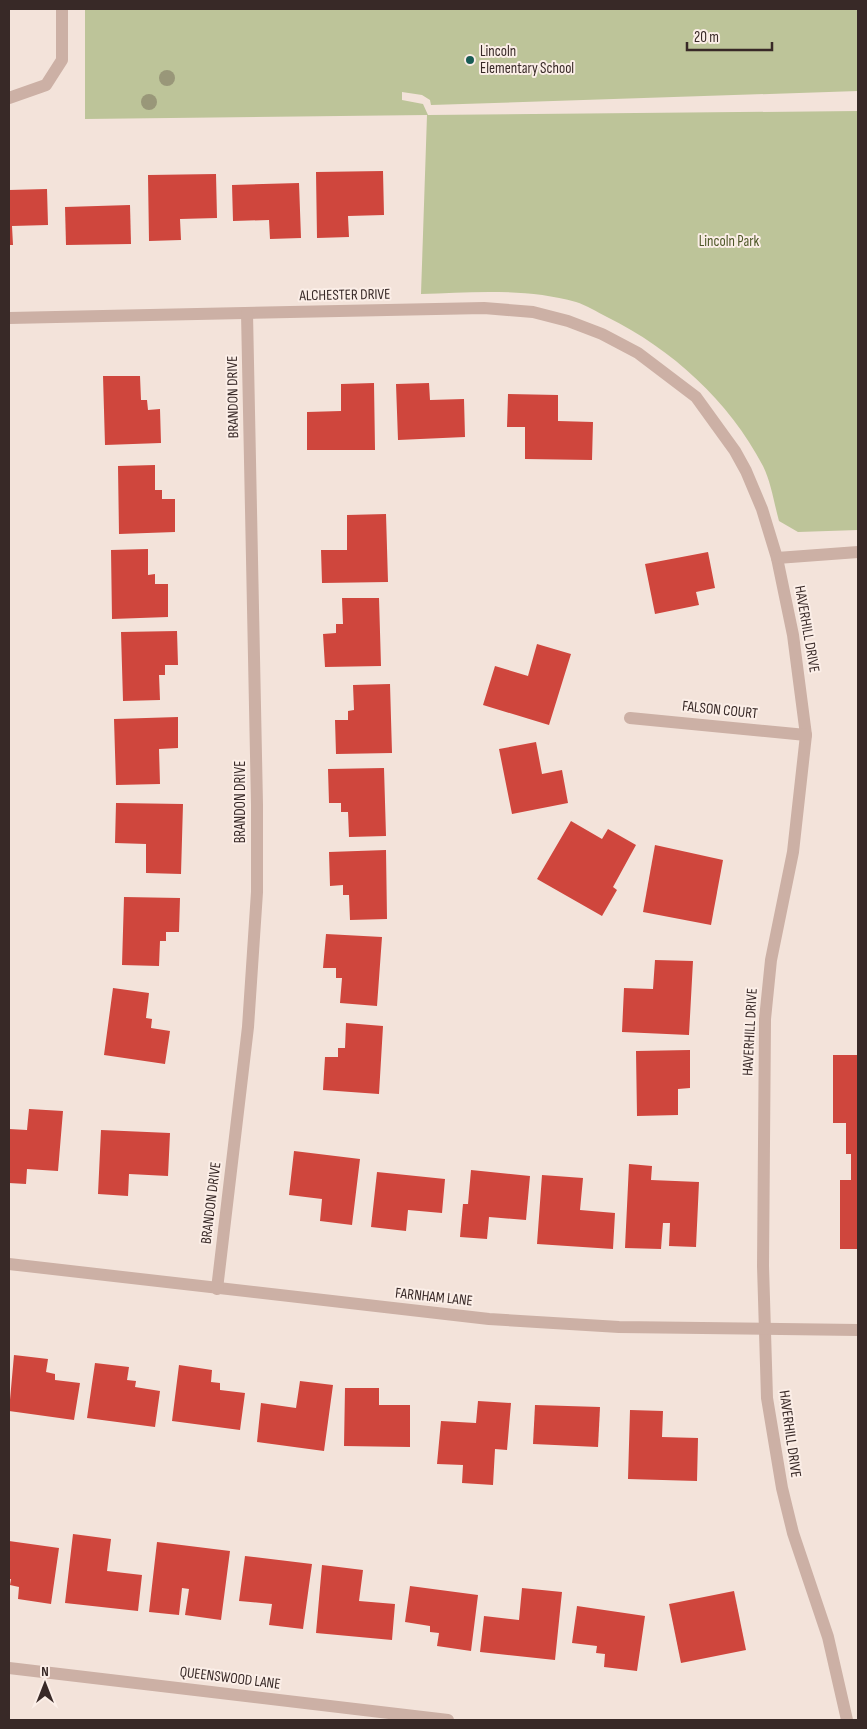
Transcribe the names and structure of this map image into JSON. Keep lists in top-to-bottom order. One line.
{"streets":{"street":["ALCHESTER DRIVE","BRANDON DRIVE","HAVERHILL DRIVE","FALSON COURT","FARNHAM LANE","QUEENSWOOD LANE"]},"crossings":[["ALCHESTER DRIVE","BRANDON DRIVE"],["ALCHESTER DRIVE","HAVERHILL DRIVE"],["BRANDON DRIVE","FARNHAM LANE"],["HAVERHILL DRIVE","FALSON COURT"],["HAVERHILL DRIVE","FARNHAM LANE"]],"parks":["Lincoln Park"],"places":["Lincoln Elementary School"],"scale_bar":"20 m","north":"top"}
